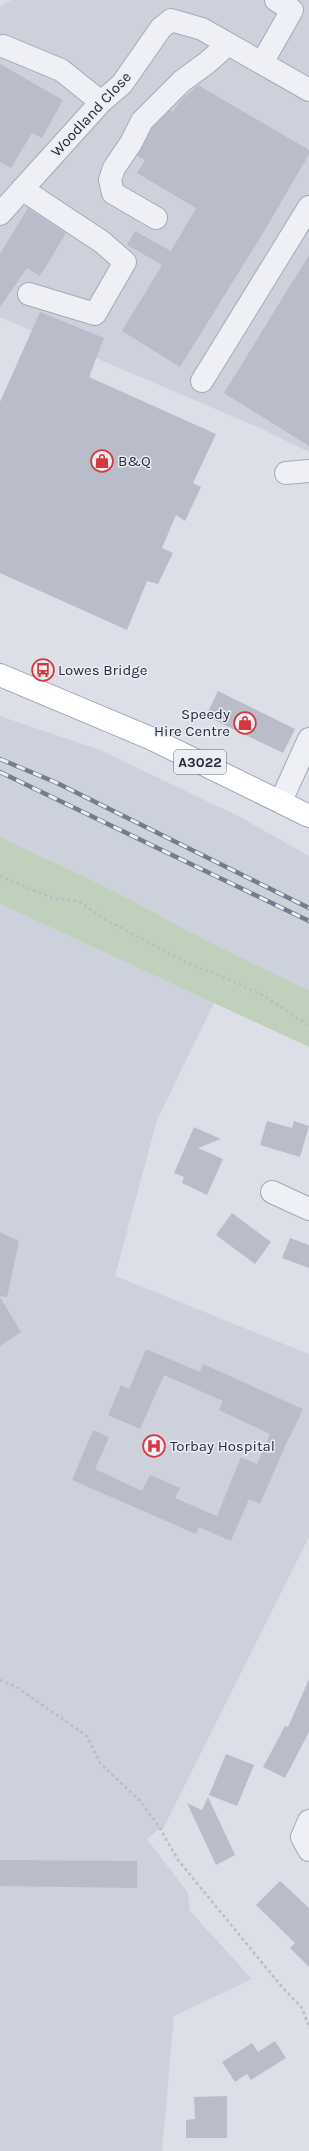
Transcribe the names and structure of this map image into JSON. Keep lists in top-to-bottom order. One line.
{"streets":{"main road":["A3022"],"street":["Woodland Close"]},"places":{"shop":["B&Q","Speedy Hire Centre"],"bus stop":["Lowes Bridge"],"hospital":["Torbay Hospital"]}}
